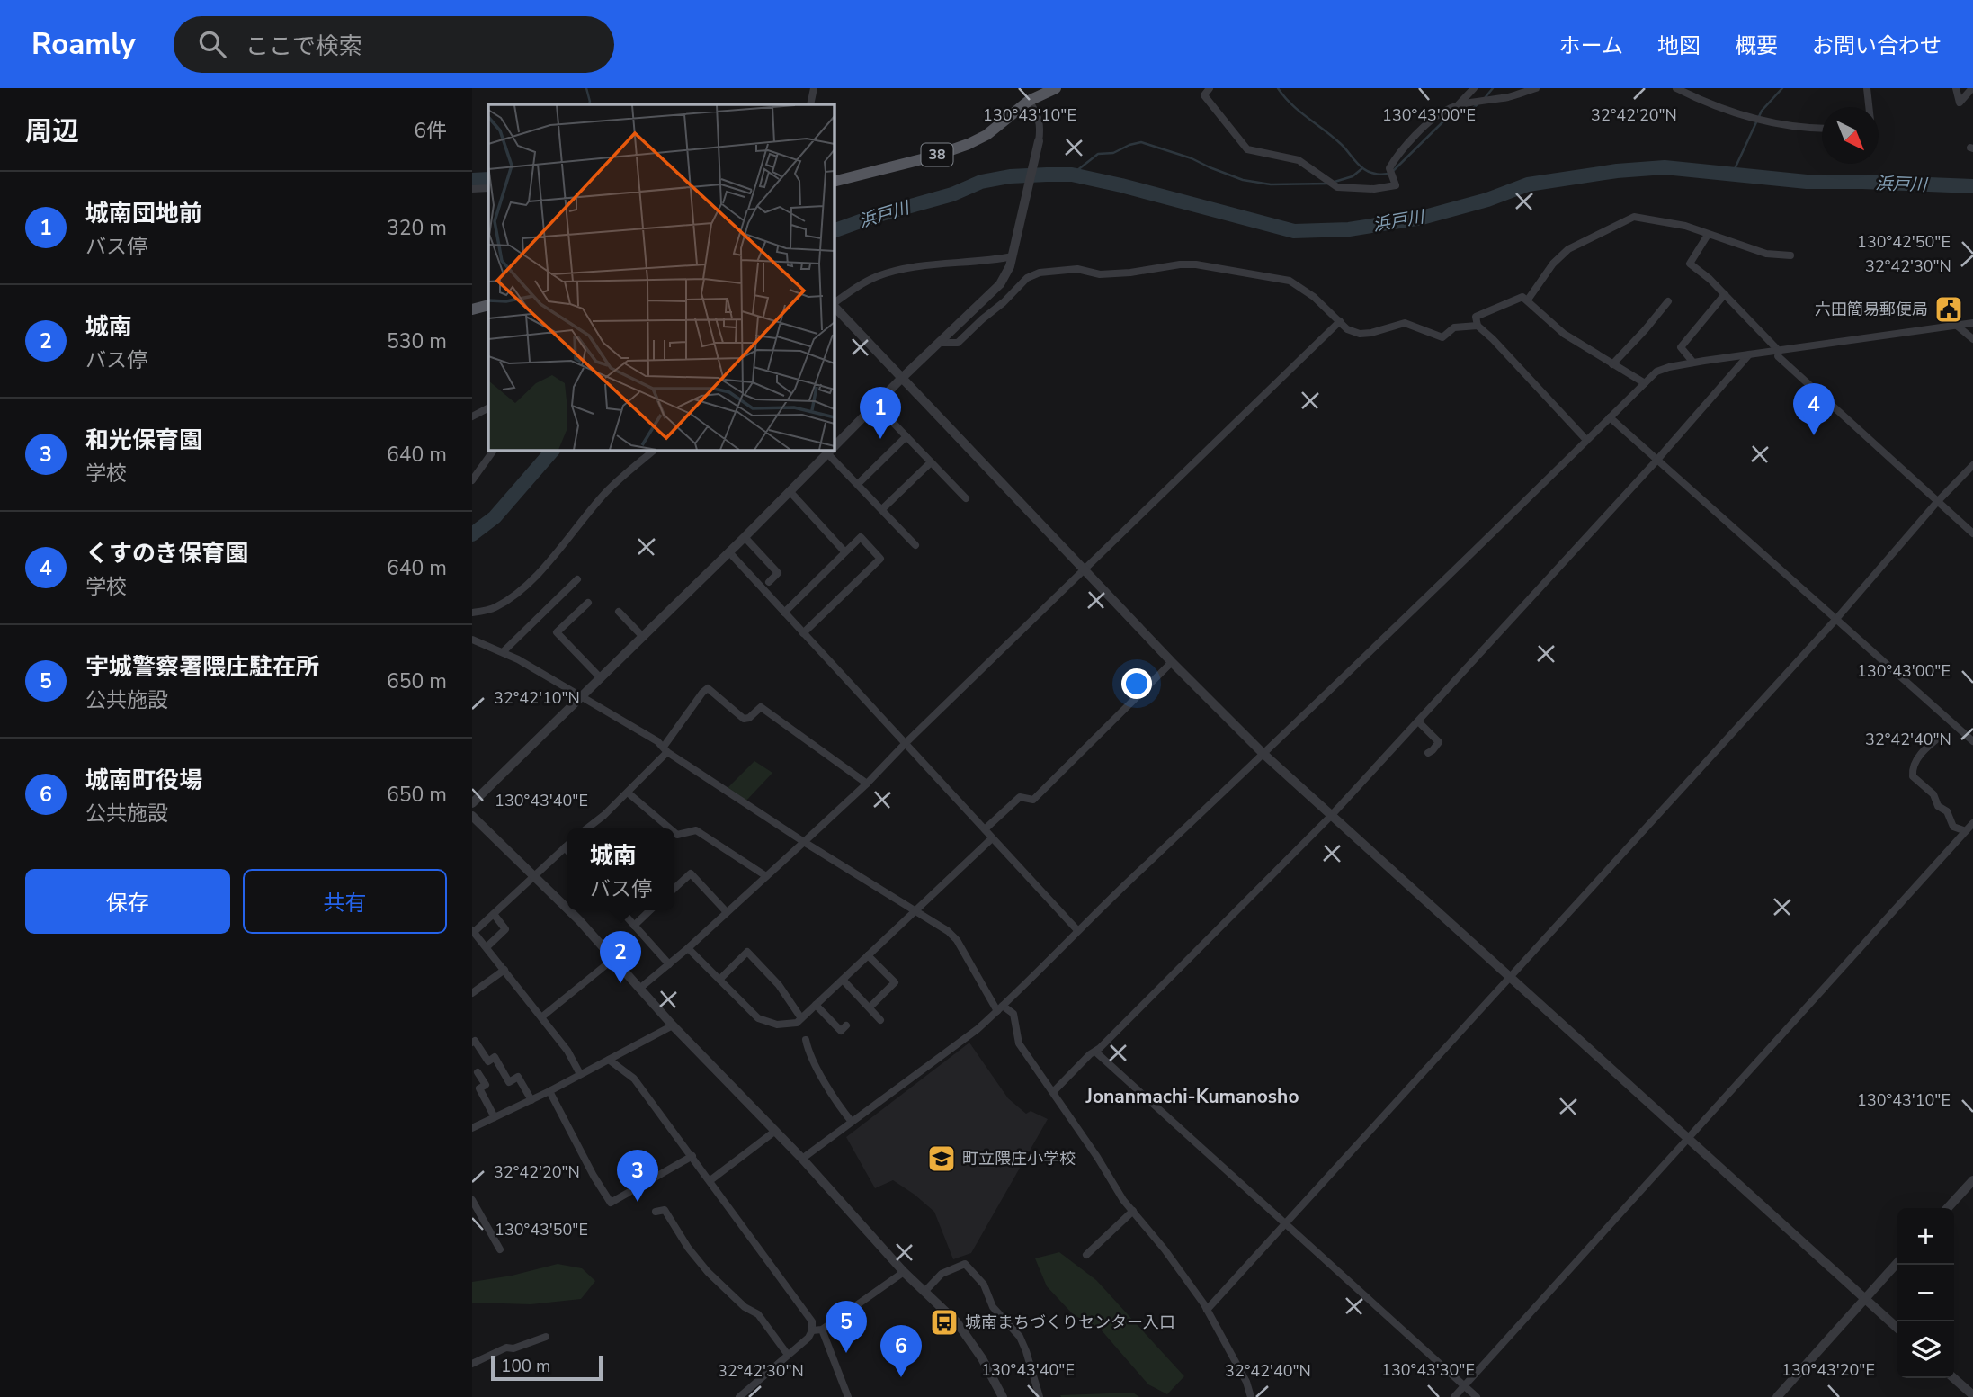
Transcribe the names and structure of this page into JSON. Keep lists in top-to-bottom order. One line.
{"streets":{"main road":["38"]},"districts":["Jonanmachi-Kumanosho"],"water":["浜戸川"],"places":{"public building":["六田簡易郵便局"],"school or university":["町立隈庄小学校"],"bus stop":["城南まちづくりセンター入口"]},"scale_bar":"100 m","north":"bottom right","page":{"header":"Roamly","search":"ここで検索","nav":["ホーム","地図","概要","お問い合わせ"],"heading":["周辺","6件"],"list":[{"mark":"1","name":"城南団地前","note":"バス停","value":"320 m"},{"mark":"2","name":"城南","note":"バス停","value":"530 m"},{"mark":"3","name":"和光保育園","note":"学校","value":"640 m"},{"mark":"4","name":"くすのき保育園","note":"学校","value":"640 m"},{"mark":"5","name":"宇城警察署隈庄駐在所","note":"公共施設","value":"650 m"},{"mark":"6","name":"城南町役場","note":"公共施設","value":"650 m"}],"pins":["4","1","2","3","5","6"],"popup":["城南","バス停"],"buttons":["保存","共有"],"map_buttons":["+","−"],"scale":"100 m"},"coordinates":["32°42'20\"N","130°43'10\"E","130°43'00\"E","130°42'50\"E","32°42'30\"N","32°42'10\"N","32°42'40\"N","130°43'40\"E","130°43'50\"E","130°43'30\"E","130°43'20\"E"]}
